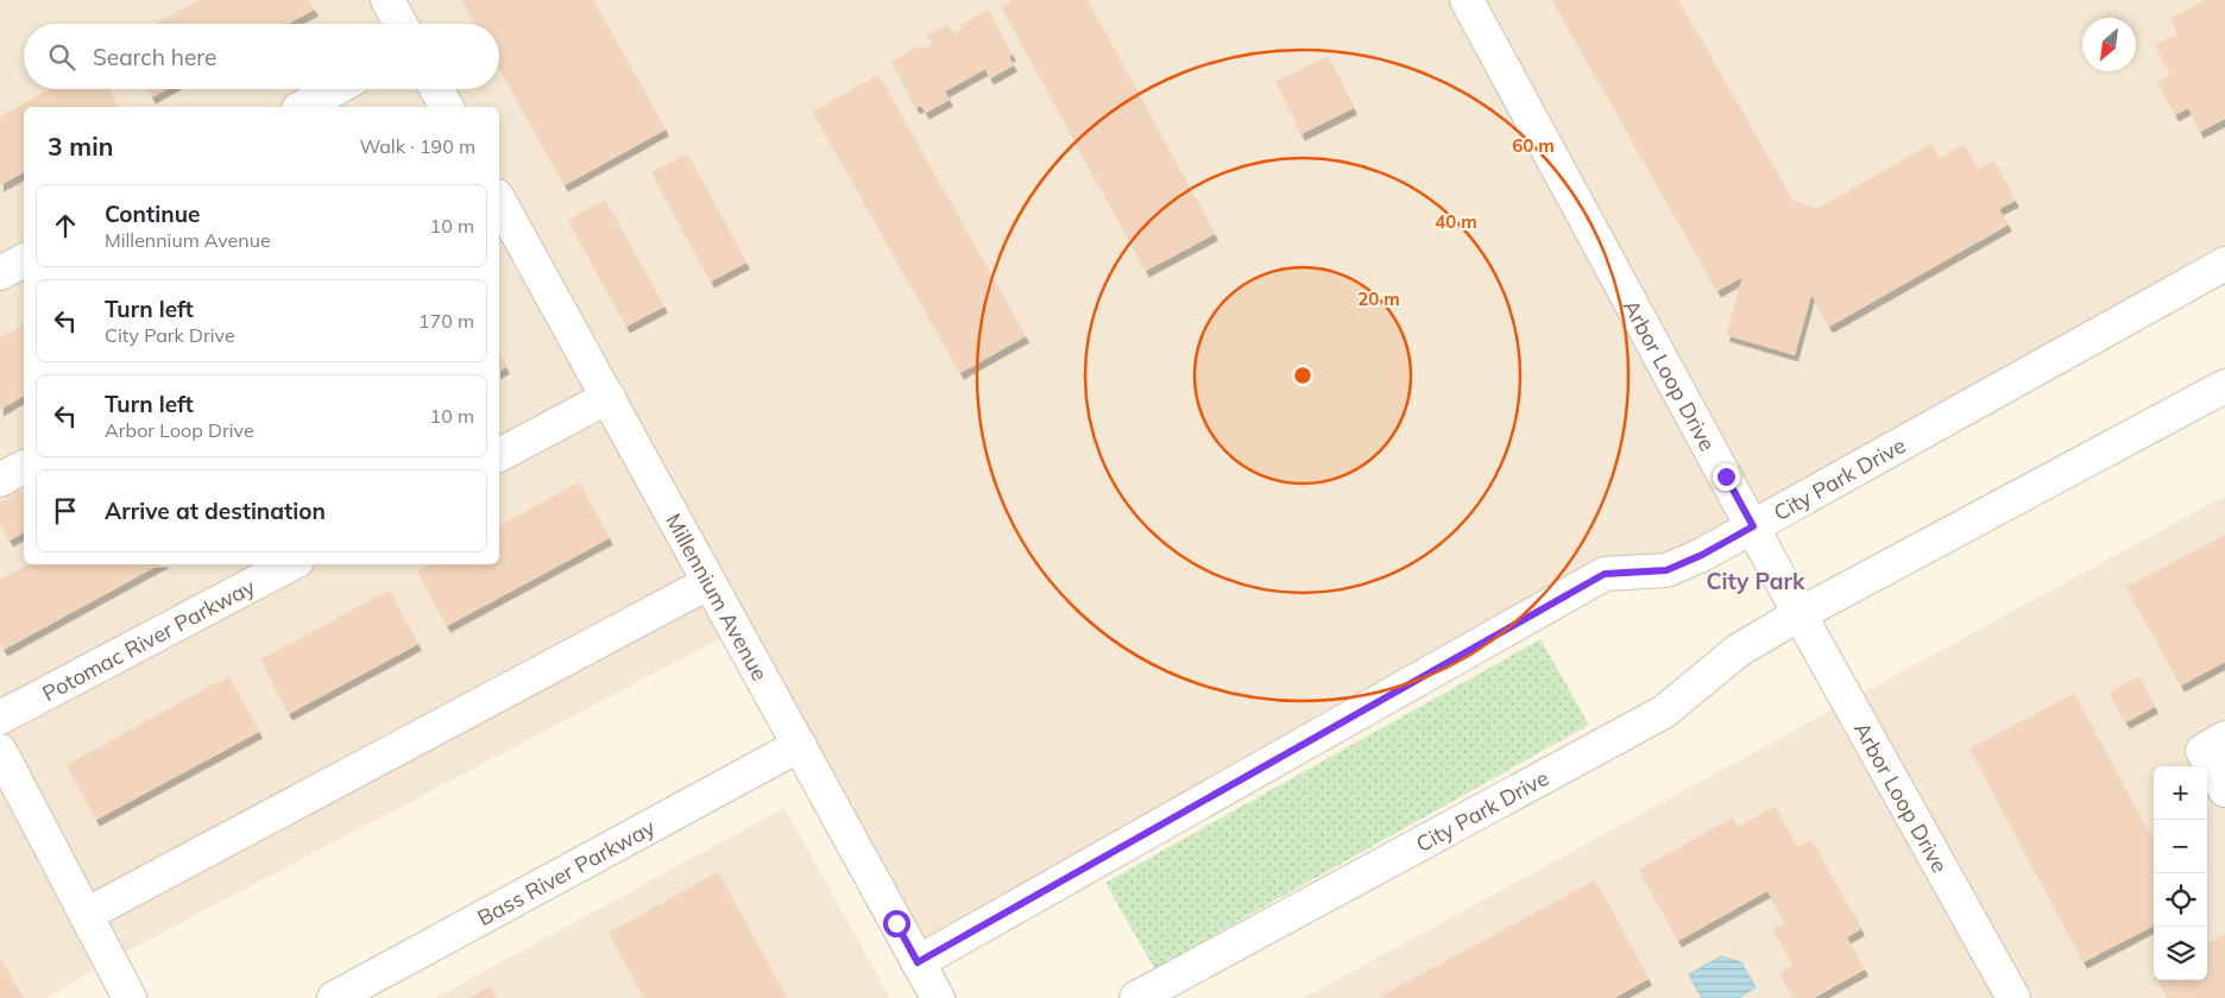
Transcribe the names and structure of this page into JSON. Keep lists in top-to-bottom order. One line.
{"streets":{"street":["Arbor Loop Drive","City Park Drive","Millennium Avenue","Potomac River Parkway","Bass River Parkway"]},"crossings":[["Arbor Loop Drive","City Park Drive"],["City Park Drive","Millennium Avenue"],["Millennium Avenue","Bass River Parkway"]],"districts":["City Park"],"north":"bottom left","page":{"search":"Search here","heading":["3 min","Walk · 190 m"],"list":[["Continue","Millennium Avenue","10 m"],["Turn left","City Park Drive","170 m"],["Turn left","Arbor Loop Drive","10 m"],"Arrive at destination"],"map_buttons":["+","−"]},"rings":["60 m","40 m","20 m"]}
